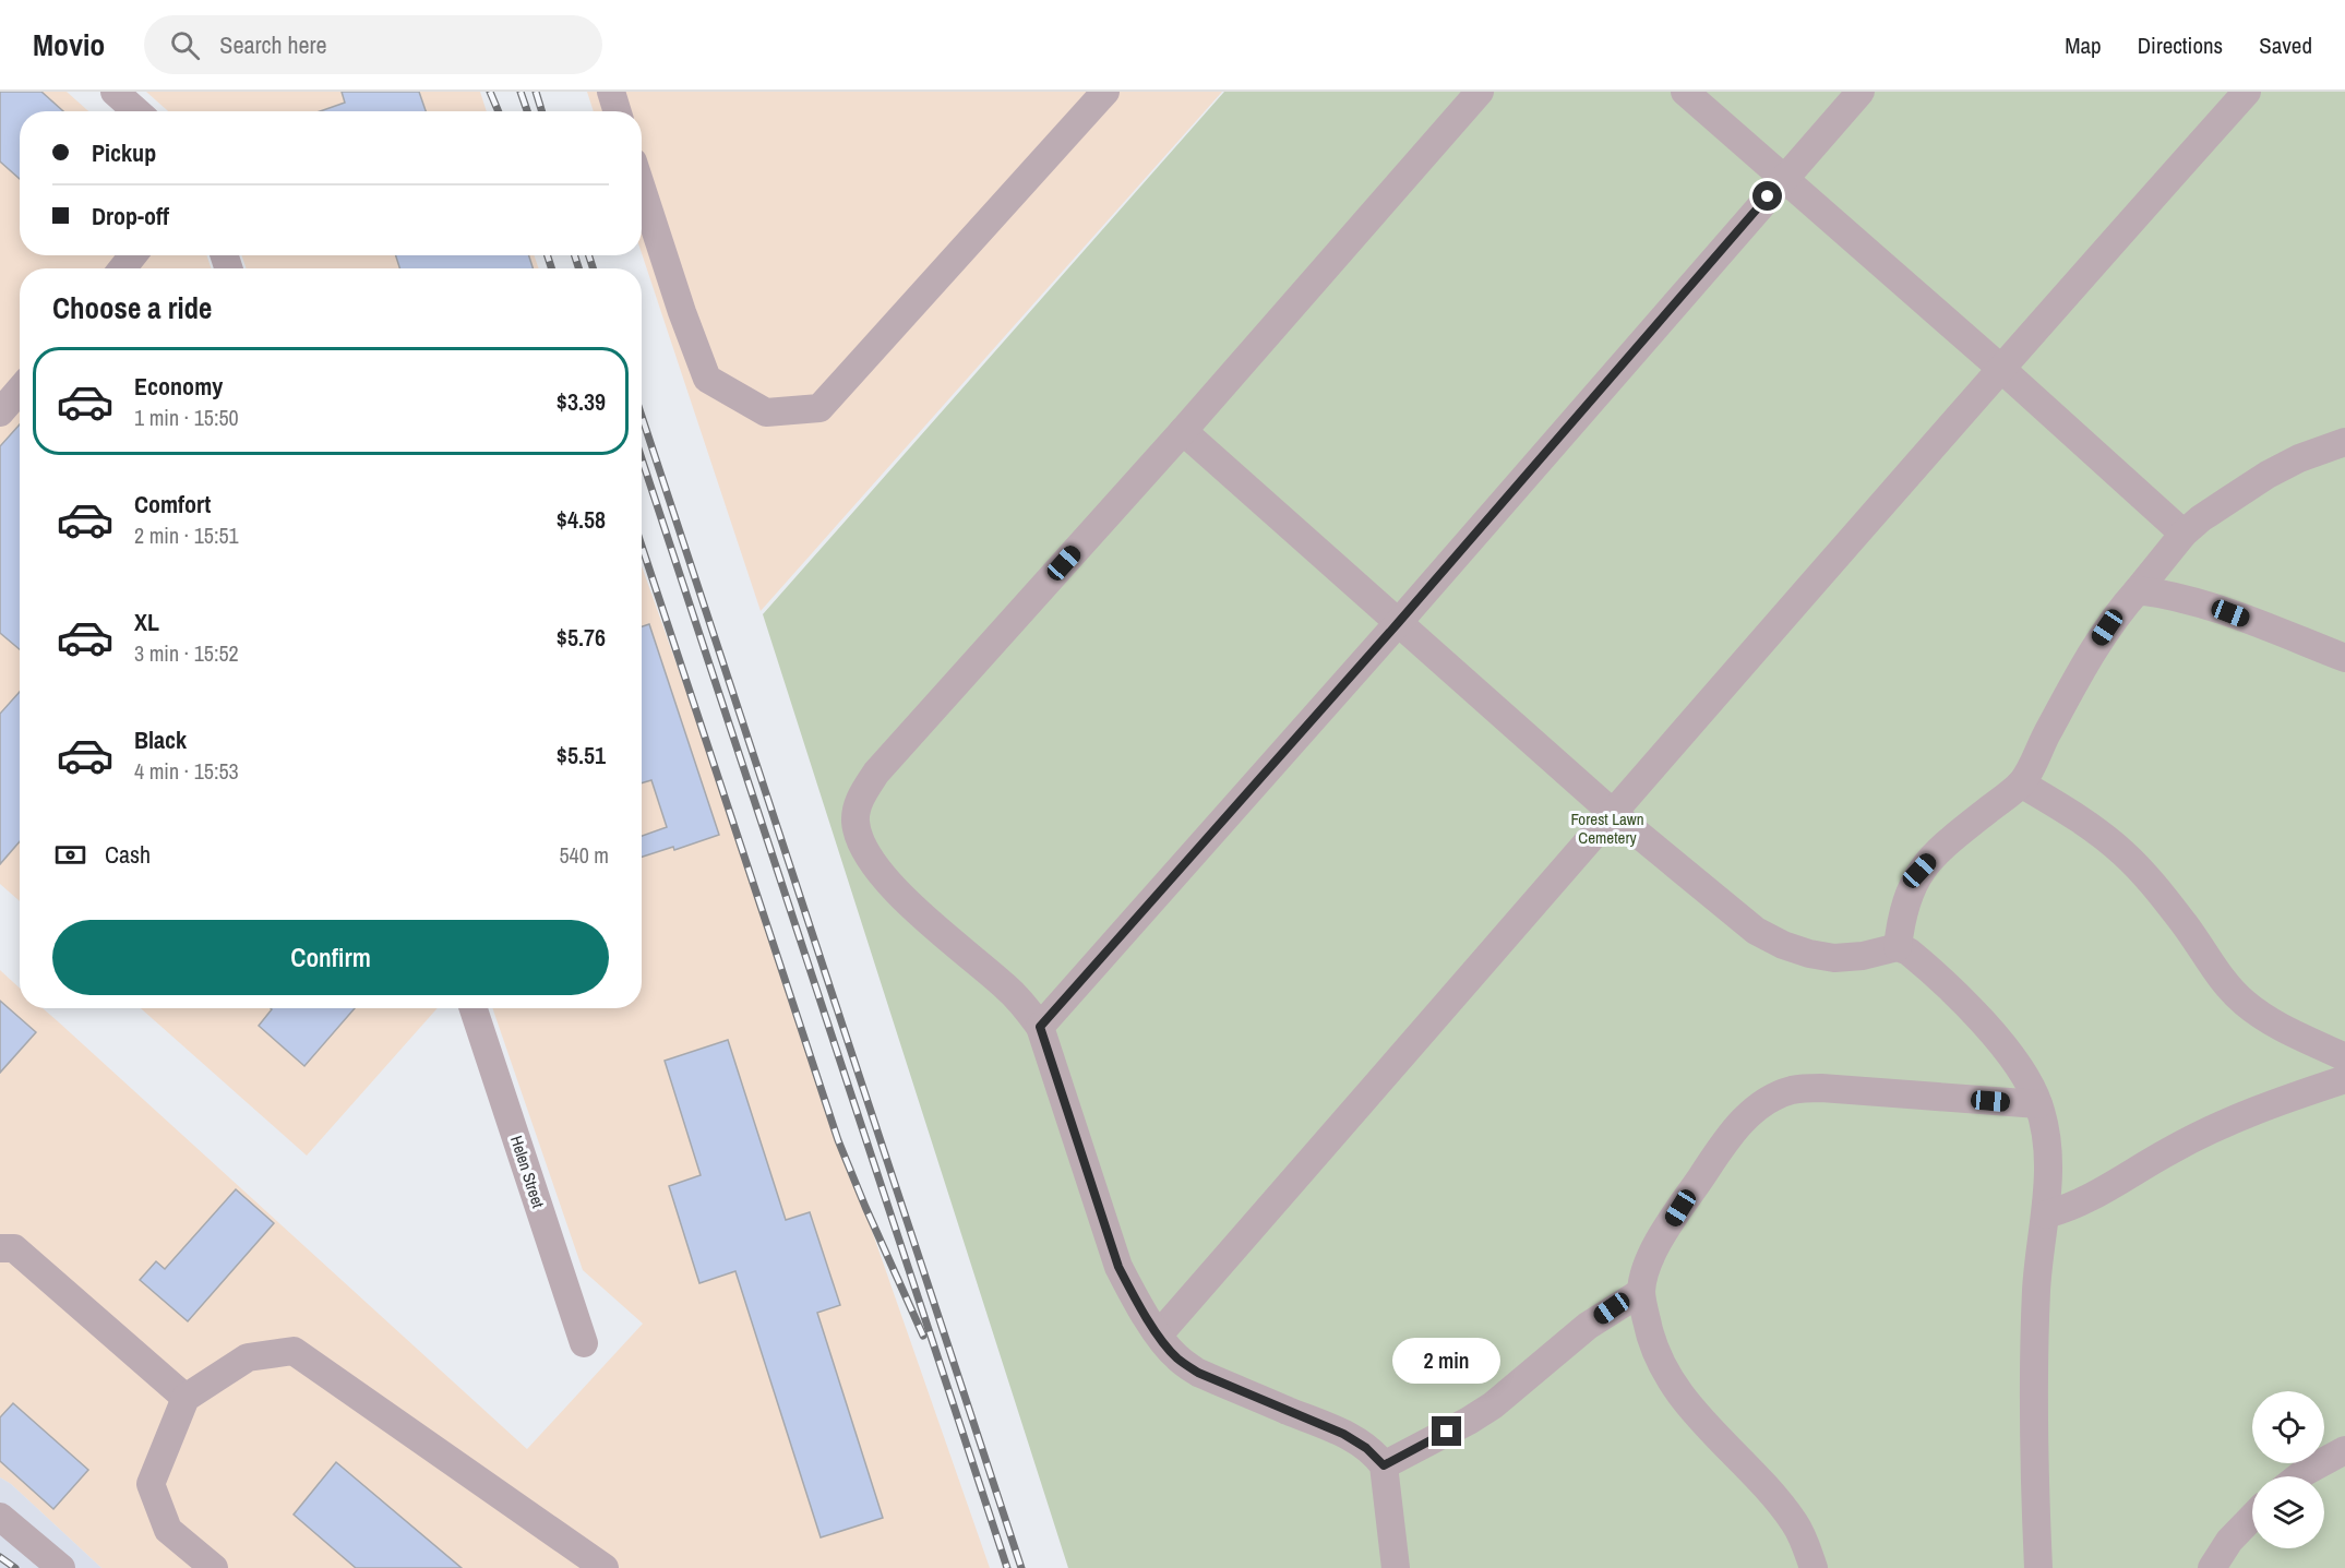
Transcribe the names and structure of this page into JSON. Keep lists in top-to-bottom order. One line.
{"streets":{"street":["Helen Street"]},"parks":["Forest Lawn Cemetery"],"page":{"header":"Movio","search":"Search here","nav":["Map","Directions","Saved"],"banner":["Pickup","Drop-off"],"heading":"Choose a ride","list":[{"name":"Economy","note":"1 min · 15:50","value":"$3.39"},{"name":"Comfort","note":"2 min · 15:51","value":"$4.58"},{"name":"XL","note":"3 min · 15:52","value":"$5.76"},{"name":"Black","note":"4 min · 15:53","value":"$5.51"}],"pay":["Cash","540 m"],"buttons":"Confirm","bubble":"2 min"}}
